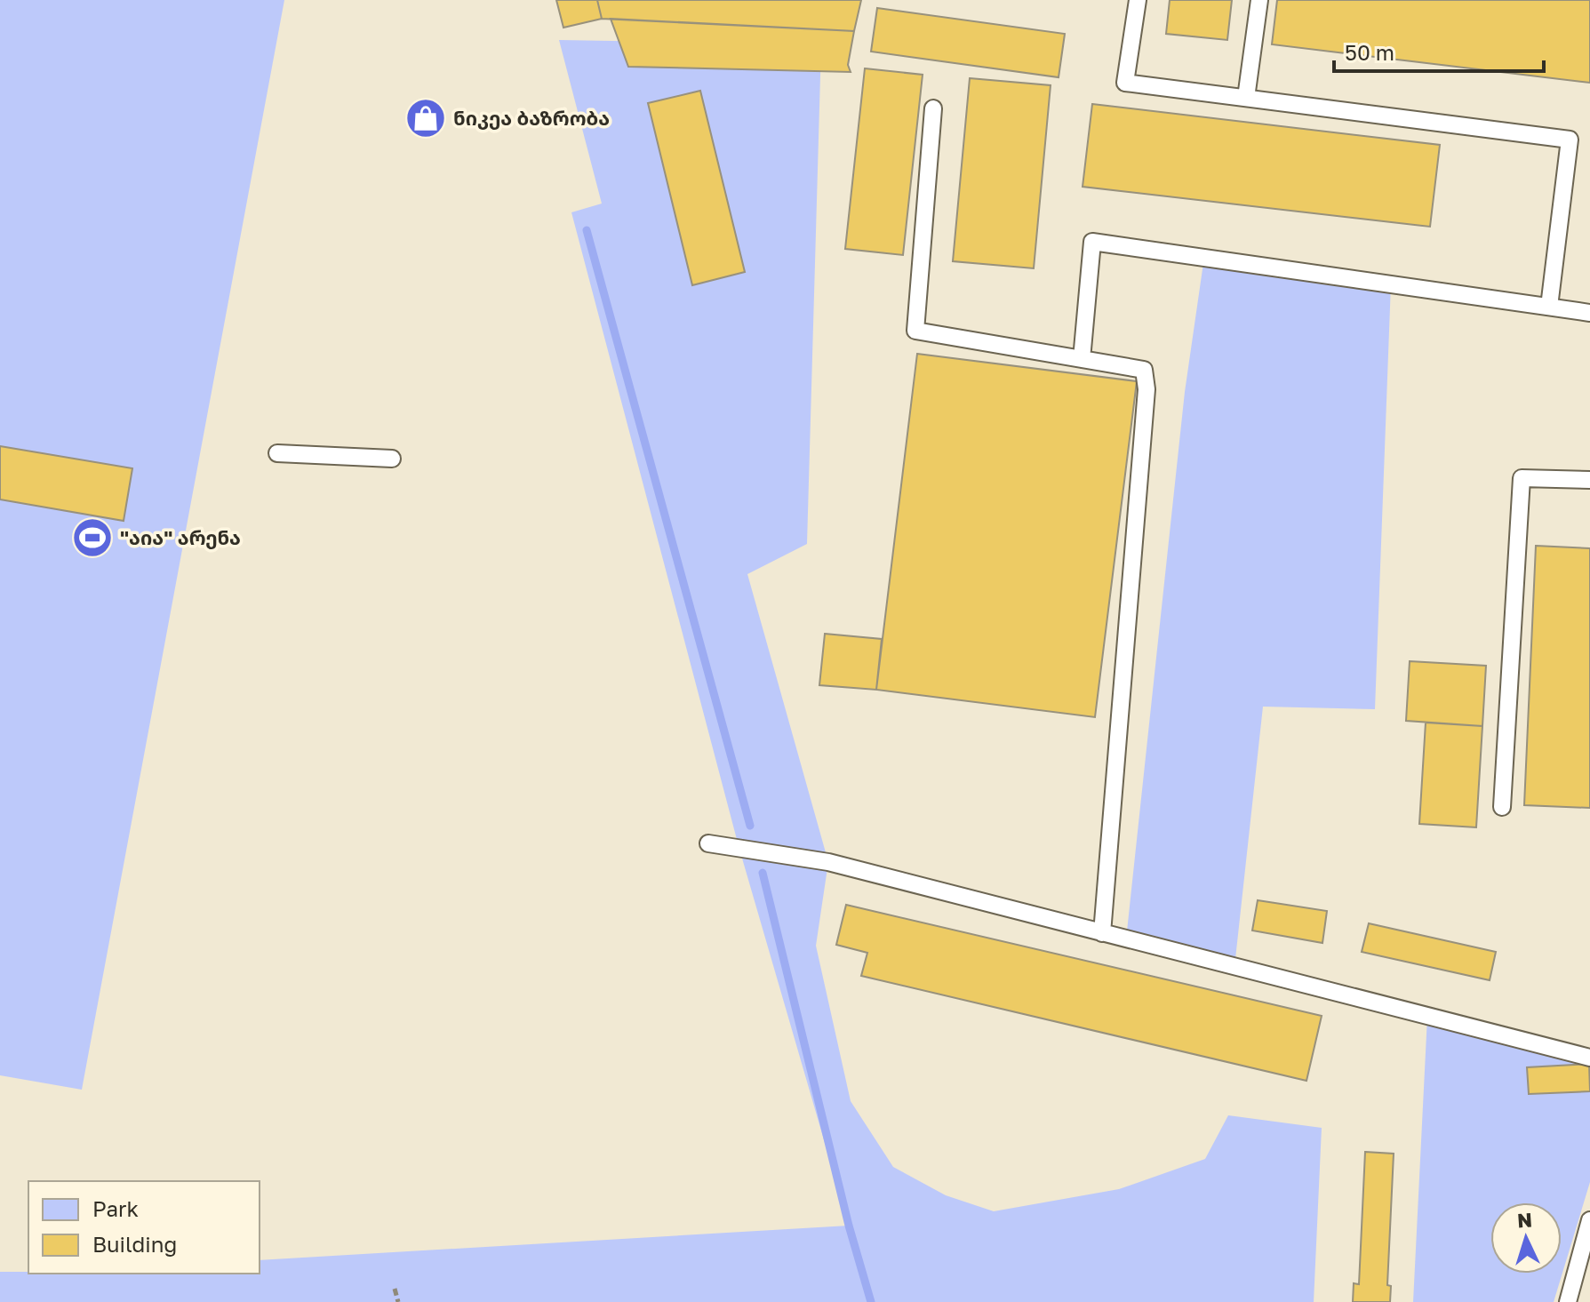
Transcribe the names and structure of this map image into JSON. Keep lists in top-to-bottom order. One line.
{"places":{"shop":["ნიკეა ბაზრობა"],"sports":["\"აია\" არენა"]},"legend":["Park","Building"],"scale_bar":"50 m","north":"top"}
